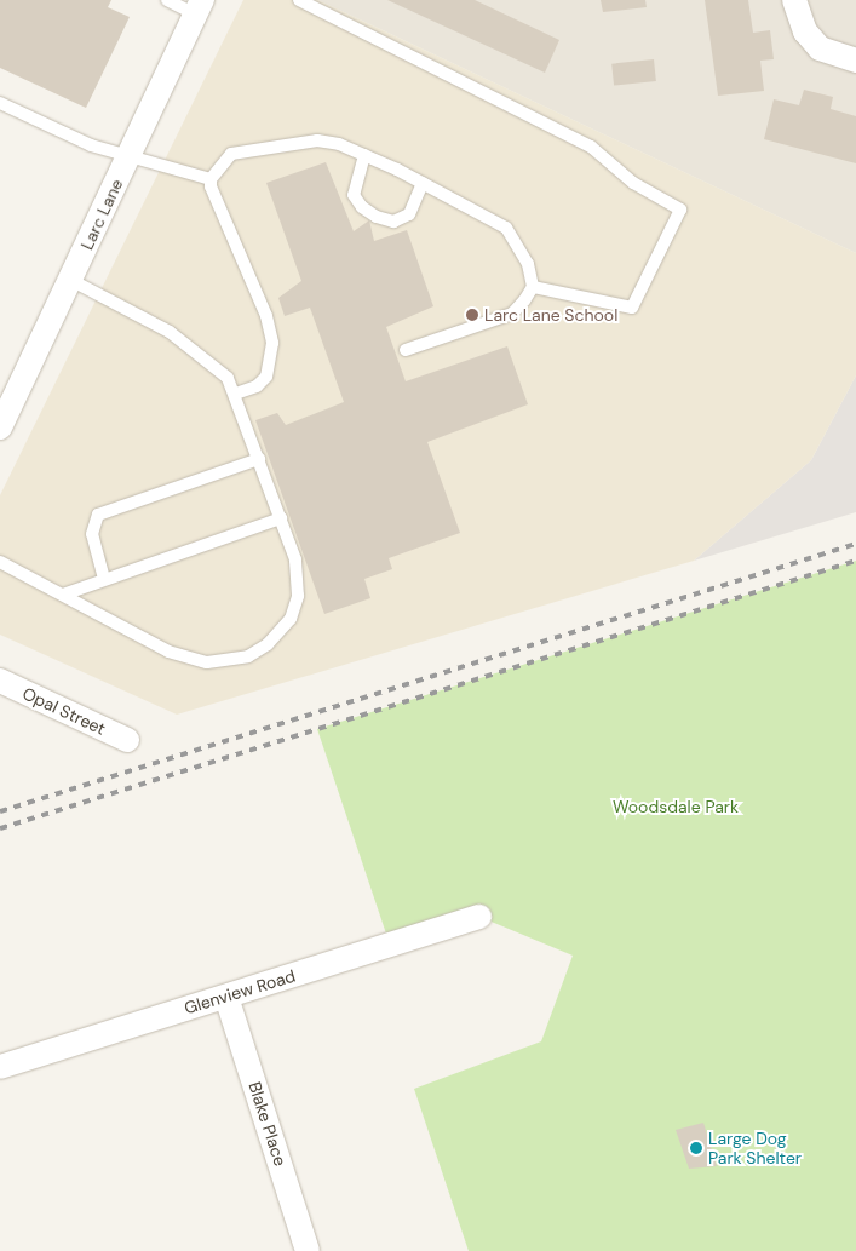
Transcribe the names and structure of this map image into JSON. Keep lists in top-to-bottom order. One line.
{"streets":{"street":["Larc Lane","Opal Street","Glenview Road","Blake Place"]},"crossings":[["Glenview Road","Blake Place"]],"parks":["Woodsdale Park"],"places":["Larc Lane School","Large Dog Park Shelter"]}
